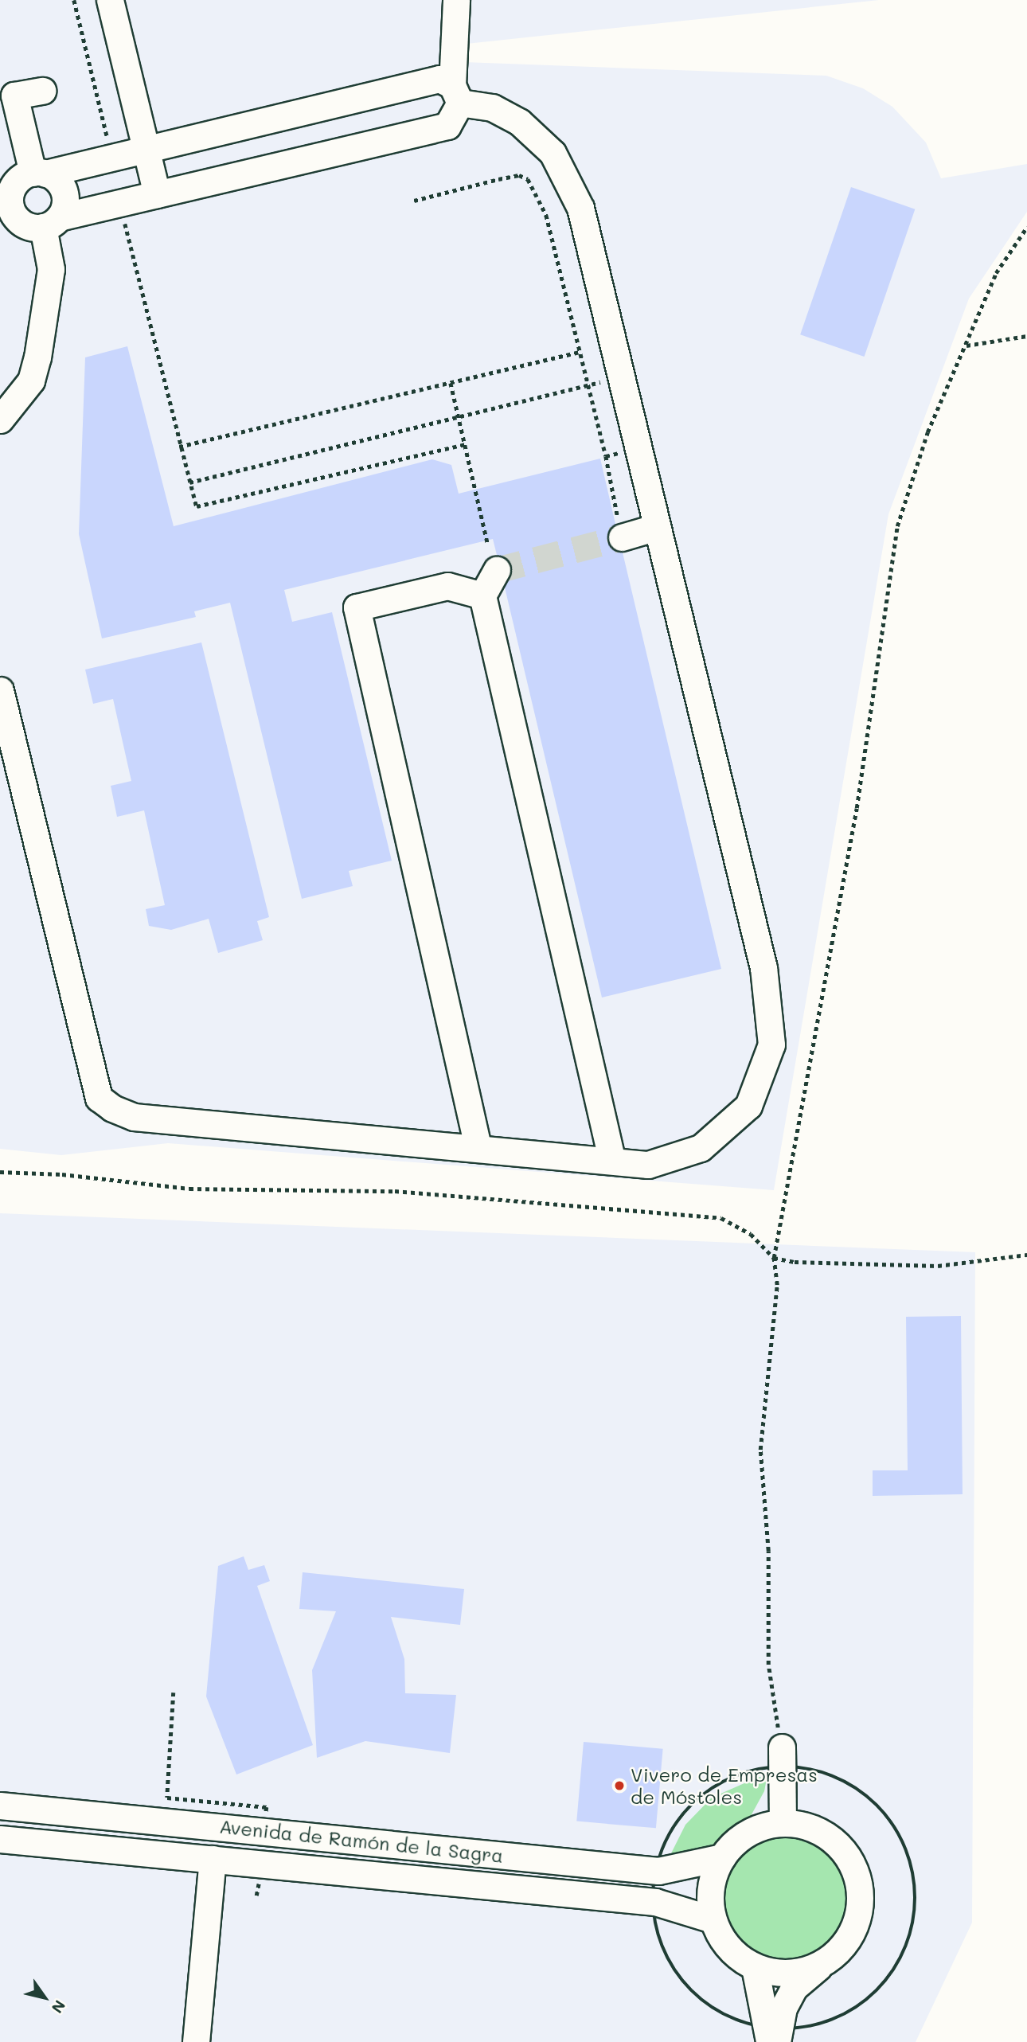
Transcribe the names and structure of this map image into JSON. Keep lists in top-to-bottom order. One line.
{"streets":{"street":["Avenida de Ramón de la Sagra"]},"places":["Vivero de Empresas de Móstoles"],"north":"bottom right"}
